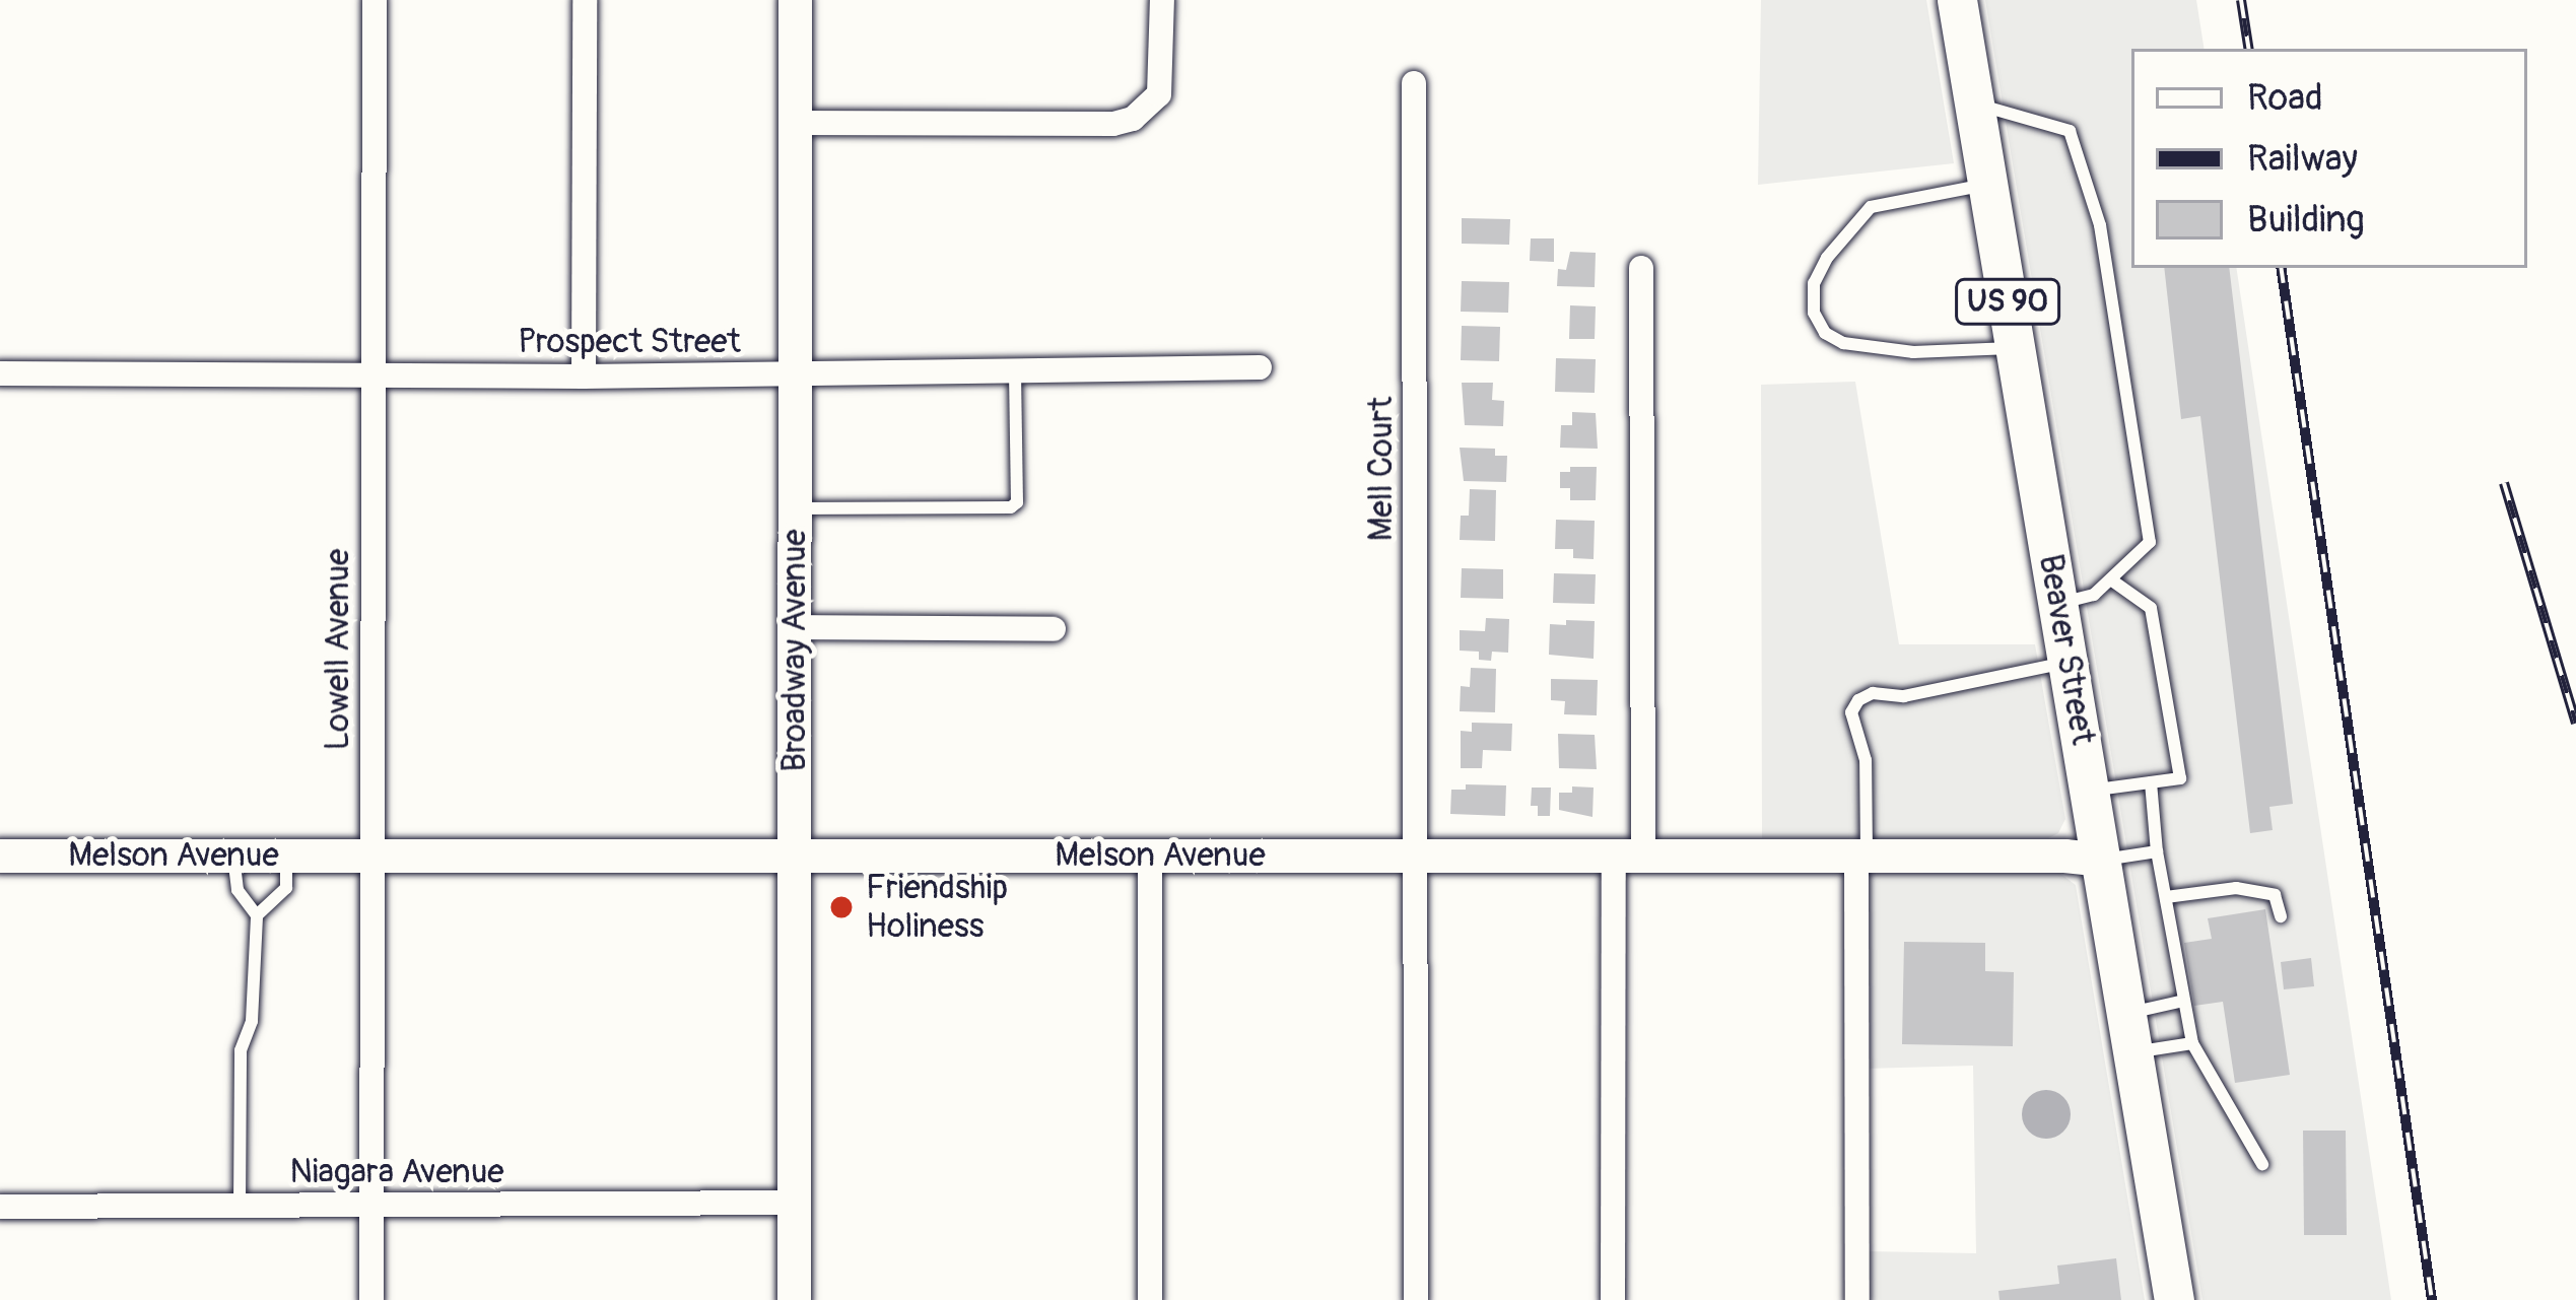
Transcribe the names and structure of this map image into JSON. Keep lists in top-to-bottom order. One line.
{"streets":{"main road":["US 90","Beaver Street"],"street":["Prospect Street","Mell Court","Lowell Avenue","Broadway Avenue","Melson Avenue","Niagara Avenue"]},"crossings":[["Prospect Street","Lowell Avenue"],["Prospect Street","Broadway Avenue"],["Mell Court","Melson Avenue"],["Lowell Avenue","Melson Avenue"],["Lowell Avenue","Niagara Avenue"],["Beaver Street","Melson Avenue"],["Broadway Avenue","Melson Avenue"],["Broadway Avenue","Niagara Avenue"]],"places":["Friendship Holiness"],"legend":["Road","Railway","Building"]}
